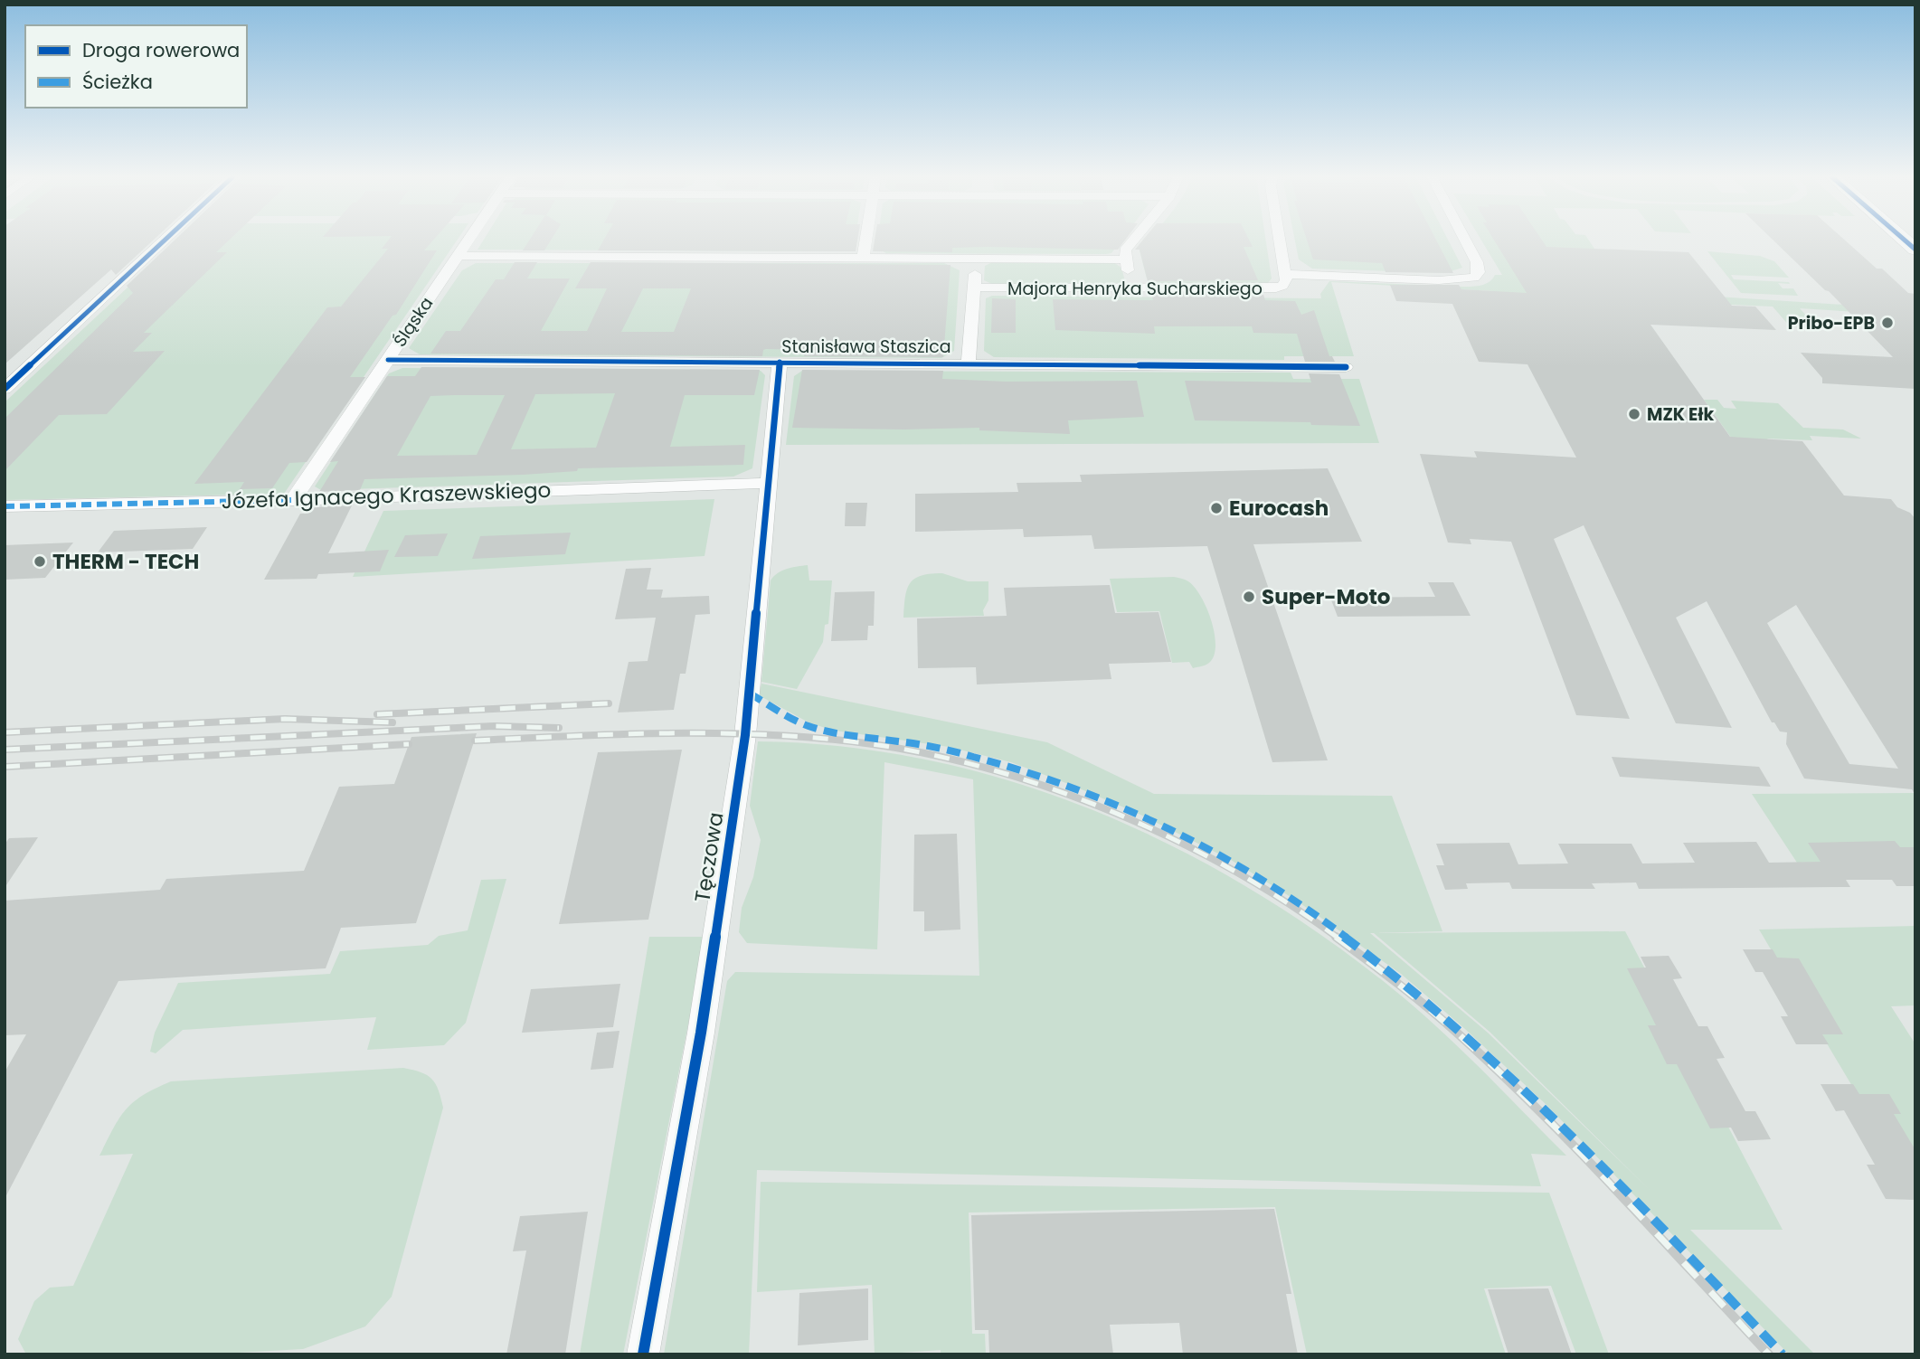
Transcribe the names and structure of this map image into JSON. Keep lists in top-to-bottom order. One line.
{"streets":{"street":["Majora Henryka Sucharskiego","Śląska","Stanisława Staszica","Józefa Ignacego Kraszewskiego","Tęczowa"]},"crossings":[["Majora Henryka Sucharskiego","Śląska"],["Śląska","Stanisława Staszica"],["Śląska","Józefa Ignacego Kraszewskiego"],["Stanisława Staszica","Tęczowa"],["Józefa Ignacego Kraszewskiego","Tęczowa"]],"places":["Pribo-EPB","MZK Ełk","Eurocash","THERM - TECH","Super-Moto"],"legend":["Droga rowerowa","Ścieżka"]}
